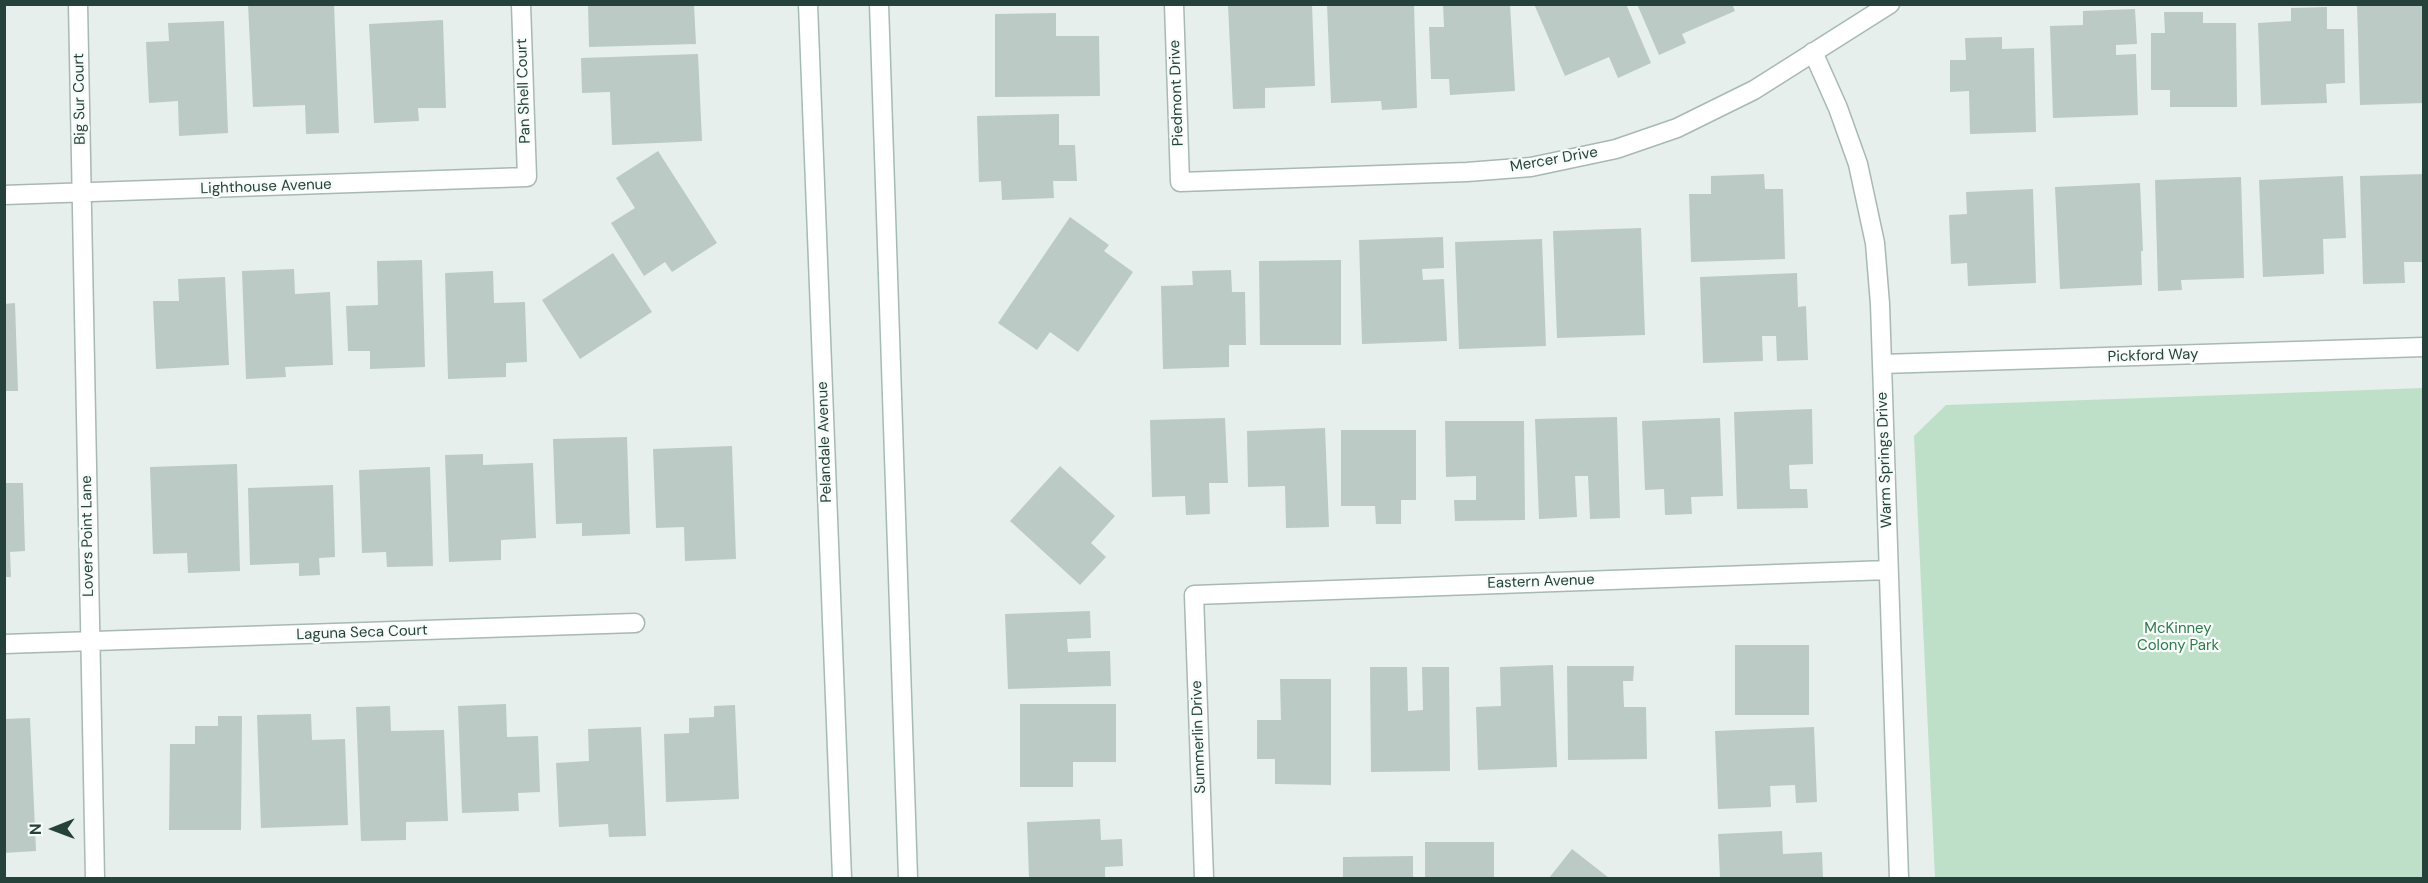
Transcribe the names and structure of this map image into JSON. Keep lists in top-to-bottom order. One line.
{"streets":{"street":["Pan Shell Court","Piedmont Drive","Big Sur Court","Mercer Drive","Lighthouse Avenue","Pickford Way","Pelandale Avenue","Warm Springs Drive","Lovers Point Lane","Eastern Avenue","Laguna Seca Court","Summerlin Drive"]},"crossings":[["Pan Shell Court","Lighthouse Avenue"],["Piedmont Drive","Mercer Drive"],["Big Sur Court","Lighthouse Avenue"],["Big Sur Court","Lovers Point Lane"],["Mercer Drive","Warm Springs Drive"],["Lighthouse Avenue","Lovers Point Lane"],["Pickford Way","Warm Springs Drive"],["Warm Springs Drive","Eastern Avenue"],["Lovers Point Lane","Laguna Seca Court"],["Eastern Avenue","Summerlin Drive"]],"parks":["McKinney Colony Park"],"north":"left"}
